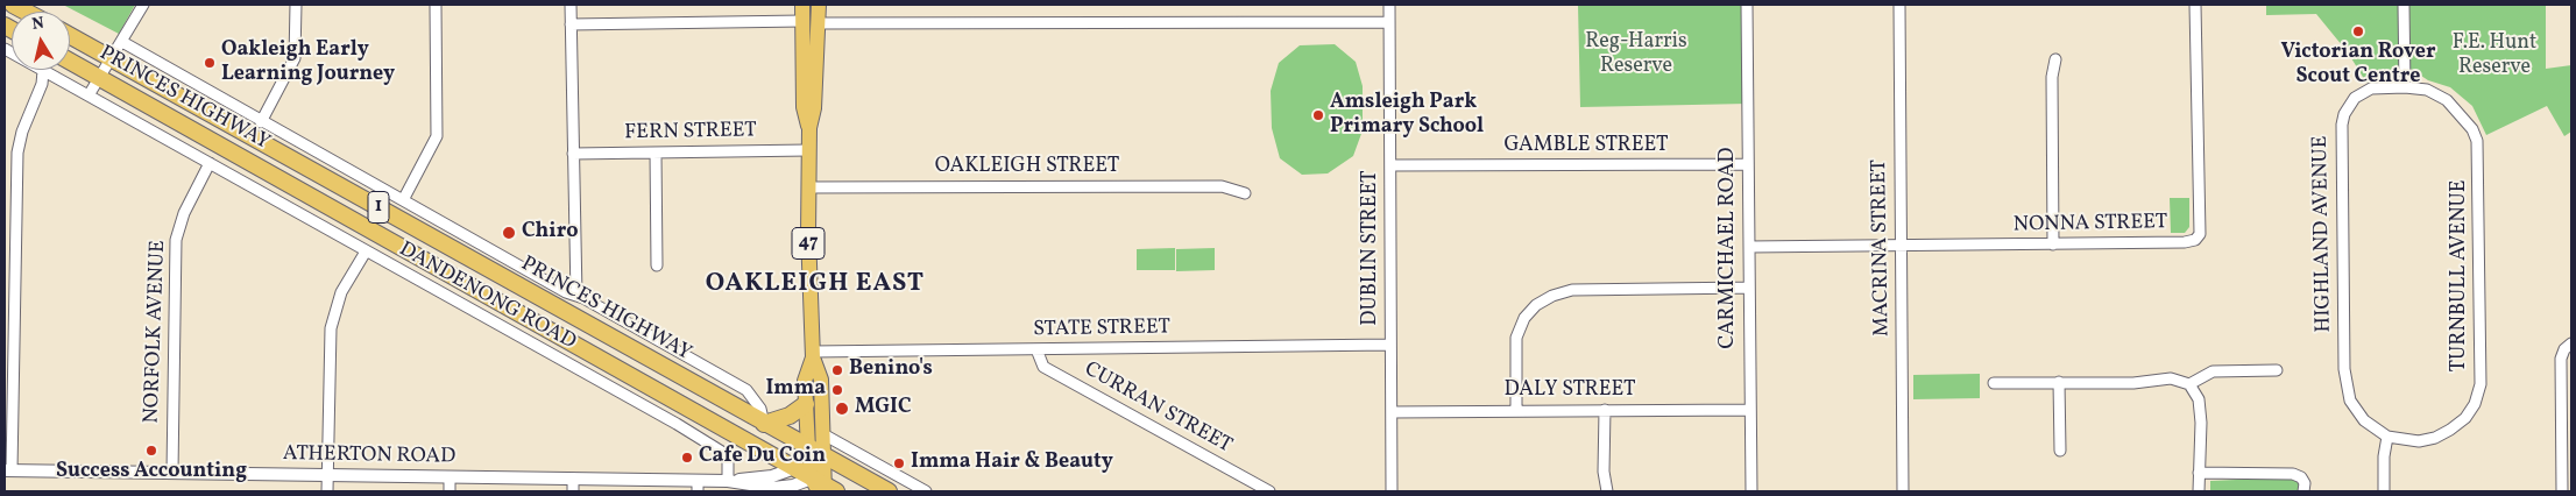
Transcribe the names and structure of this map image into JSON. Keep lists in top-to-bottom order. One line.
{"streets":{"highway":["PRINCES HIGHWAY","1"],"main road":["47"],"street":["FERN STREET","GAMBLE STREET","OAKLEIGH STREET","NONNA STREET","HIGHLAND AVENUE","DUBLIN STREET","CARMICHAEL ROAD","MACRINA STREET","TURNBULL AVENUE","DANDENONG ROAD","STATE STREET","NORFOLK AVENUE","DALY STREET","CURRAN STREET","ATHERTON ROAD"]},"crossings":[["PRINCES HIGHWAY","47"],["PRINCES HIGHWAY","DANDENONG ROAD"],["PRINCES HIGHWAY","ATHERTON ROAD"],["FERN STREET","47"],["GAMBLE STREET","DUBLIN STREET"],["GAMBLE STREET","CARMICHAEL ROAD"],["OAKLEIGH STREET","47"],["NONNA STREET","CARMICHAEL ROAD"],["NONNA STREET","MACRINA STREET"],["HIGHLAND AVENUE","TURNBULL AVENUE"],["47","STATE STREET"],["47","ATHERTON ROAD"],["DUBLIN STREET","STATE STREET"],["DUBLIN STREET","DALY STREET"],["CARMICHAEL ROAD","DALY STREET"],["DANDENONG ROAD","NORFOLK AVENUE"],["DANDENONG ROAD","ATHERTON ROAD"],["STATE STREET","CURRAN STREET"],["NORFOLK AVENUE","ATHERTON ROAD"]],"districts":["OAKLEIGH EAST"],"parks":["Reg-Harris Reserve","F.E. Hunt Reserve"],"places":["Victorian Rover Scout Centre","Oakleigh Early Learning Journey","Amsleigh Park Primary School","Chiro","Benino's","Imma","MGIC","Success Accounting","Cafe Du Coin","Imma Hair & Beauty"],"north":"top"}
